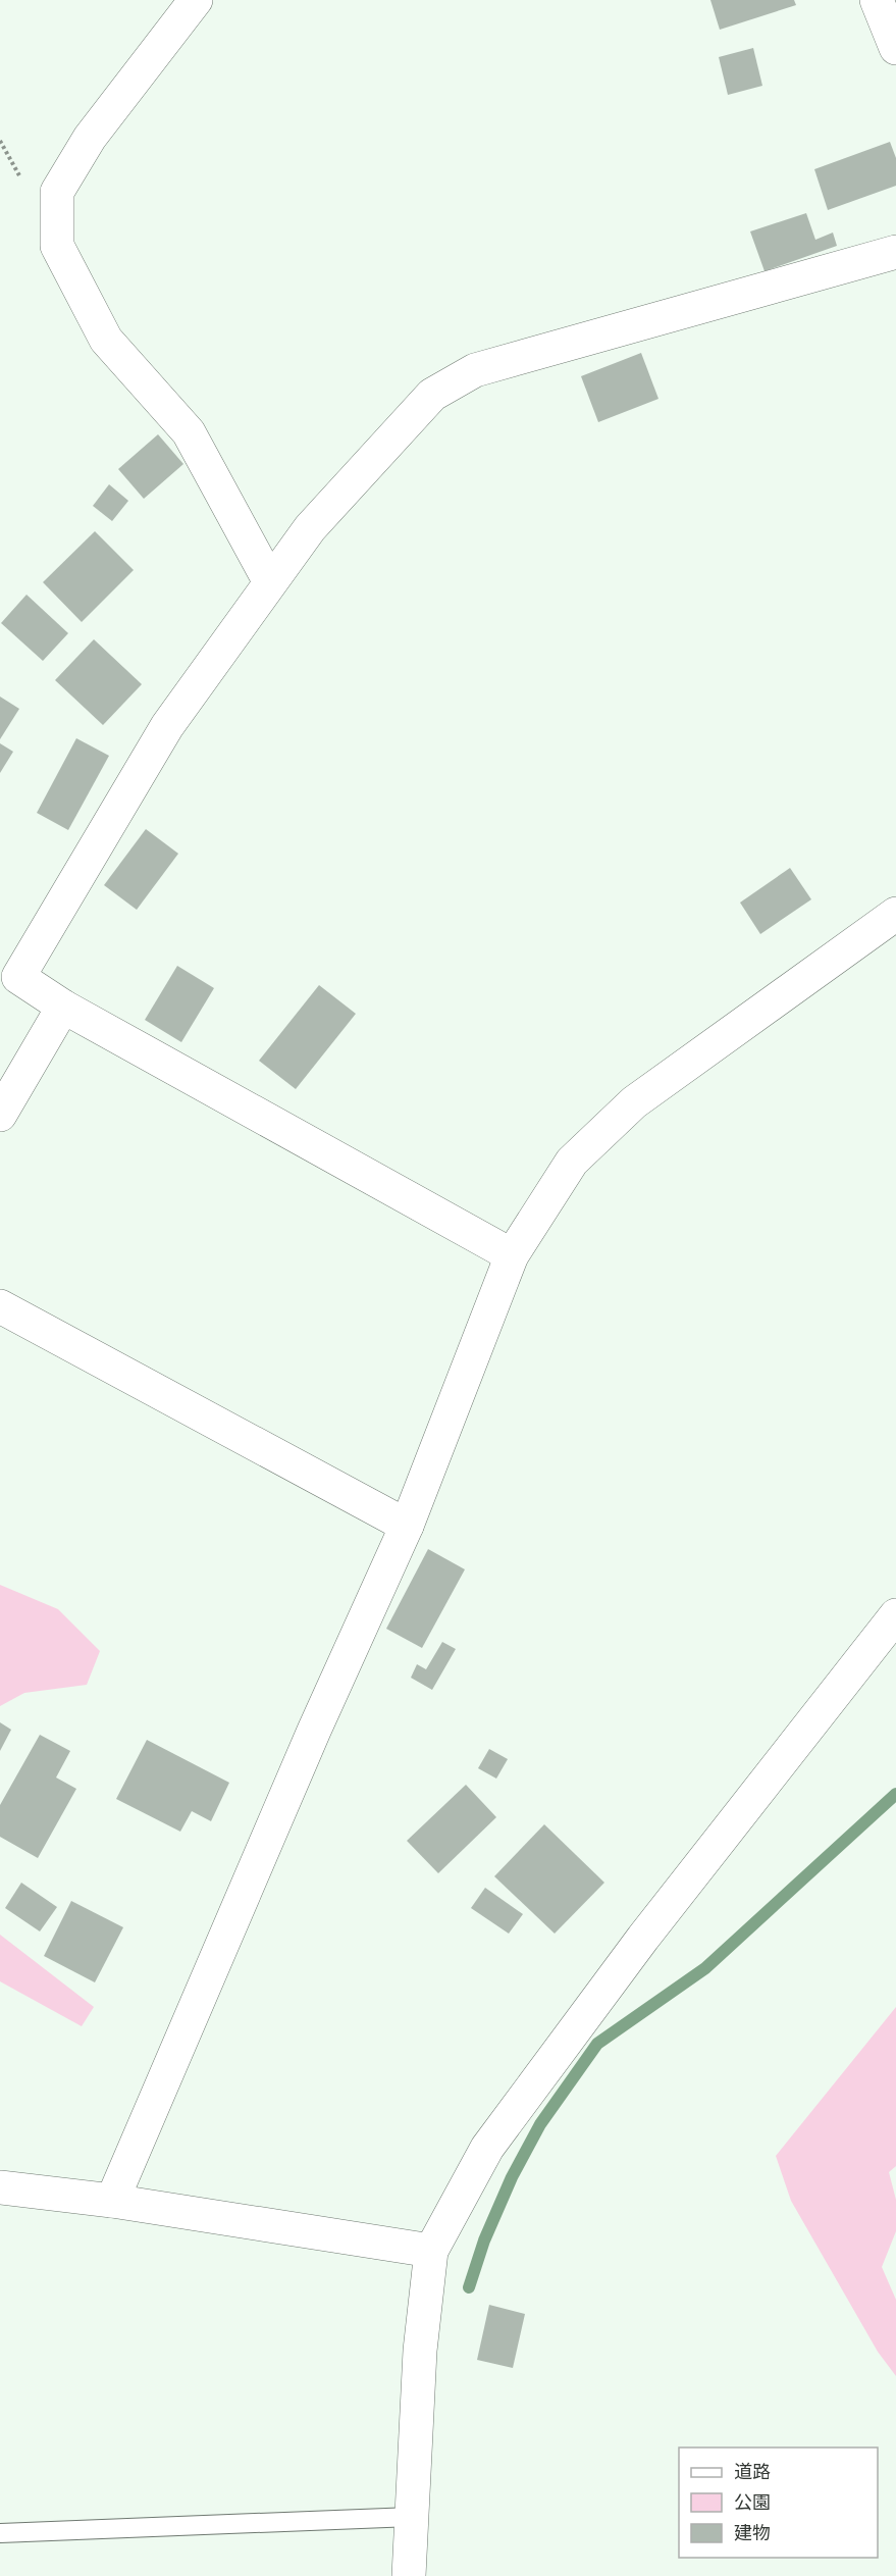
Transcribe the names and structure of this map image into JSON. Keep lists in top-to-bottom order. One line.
{"legend":["道路","公園","建物"]}
